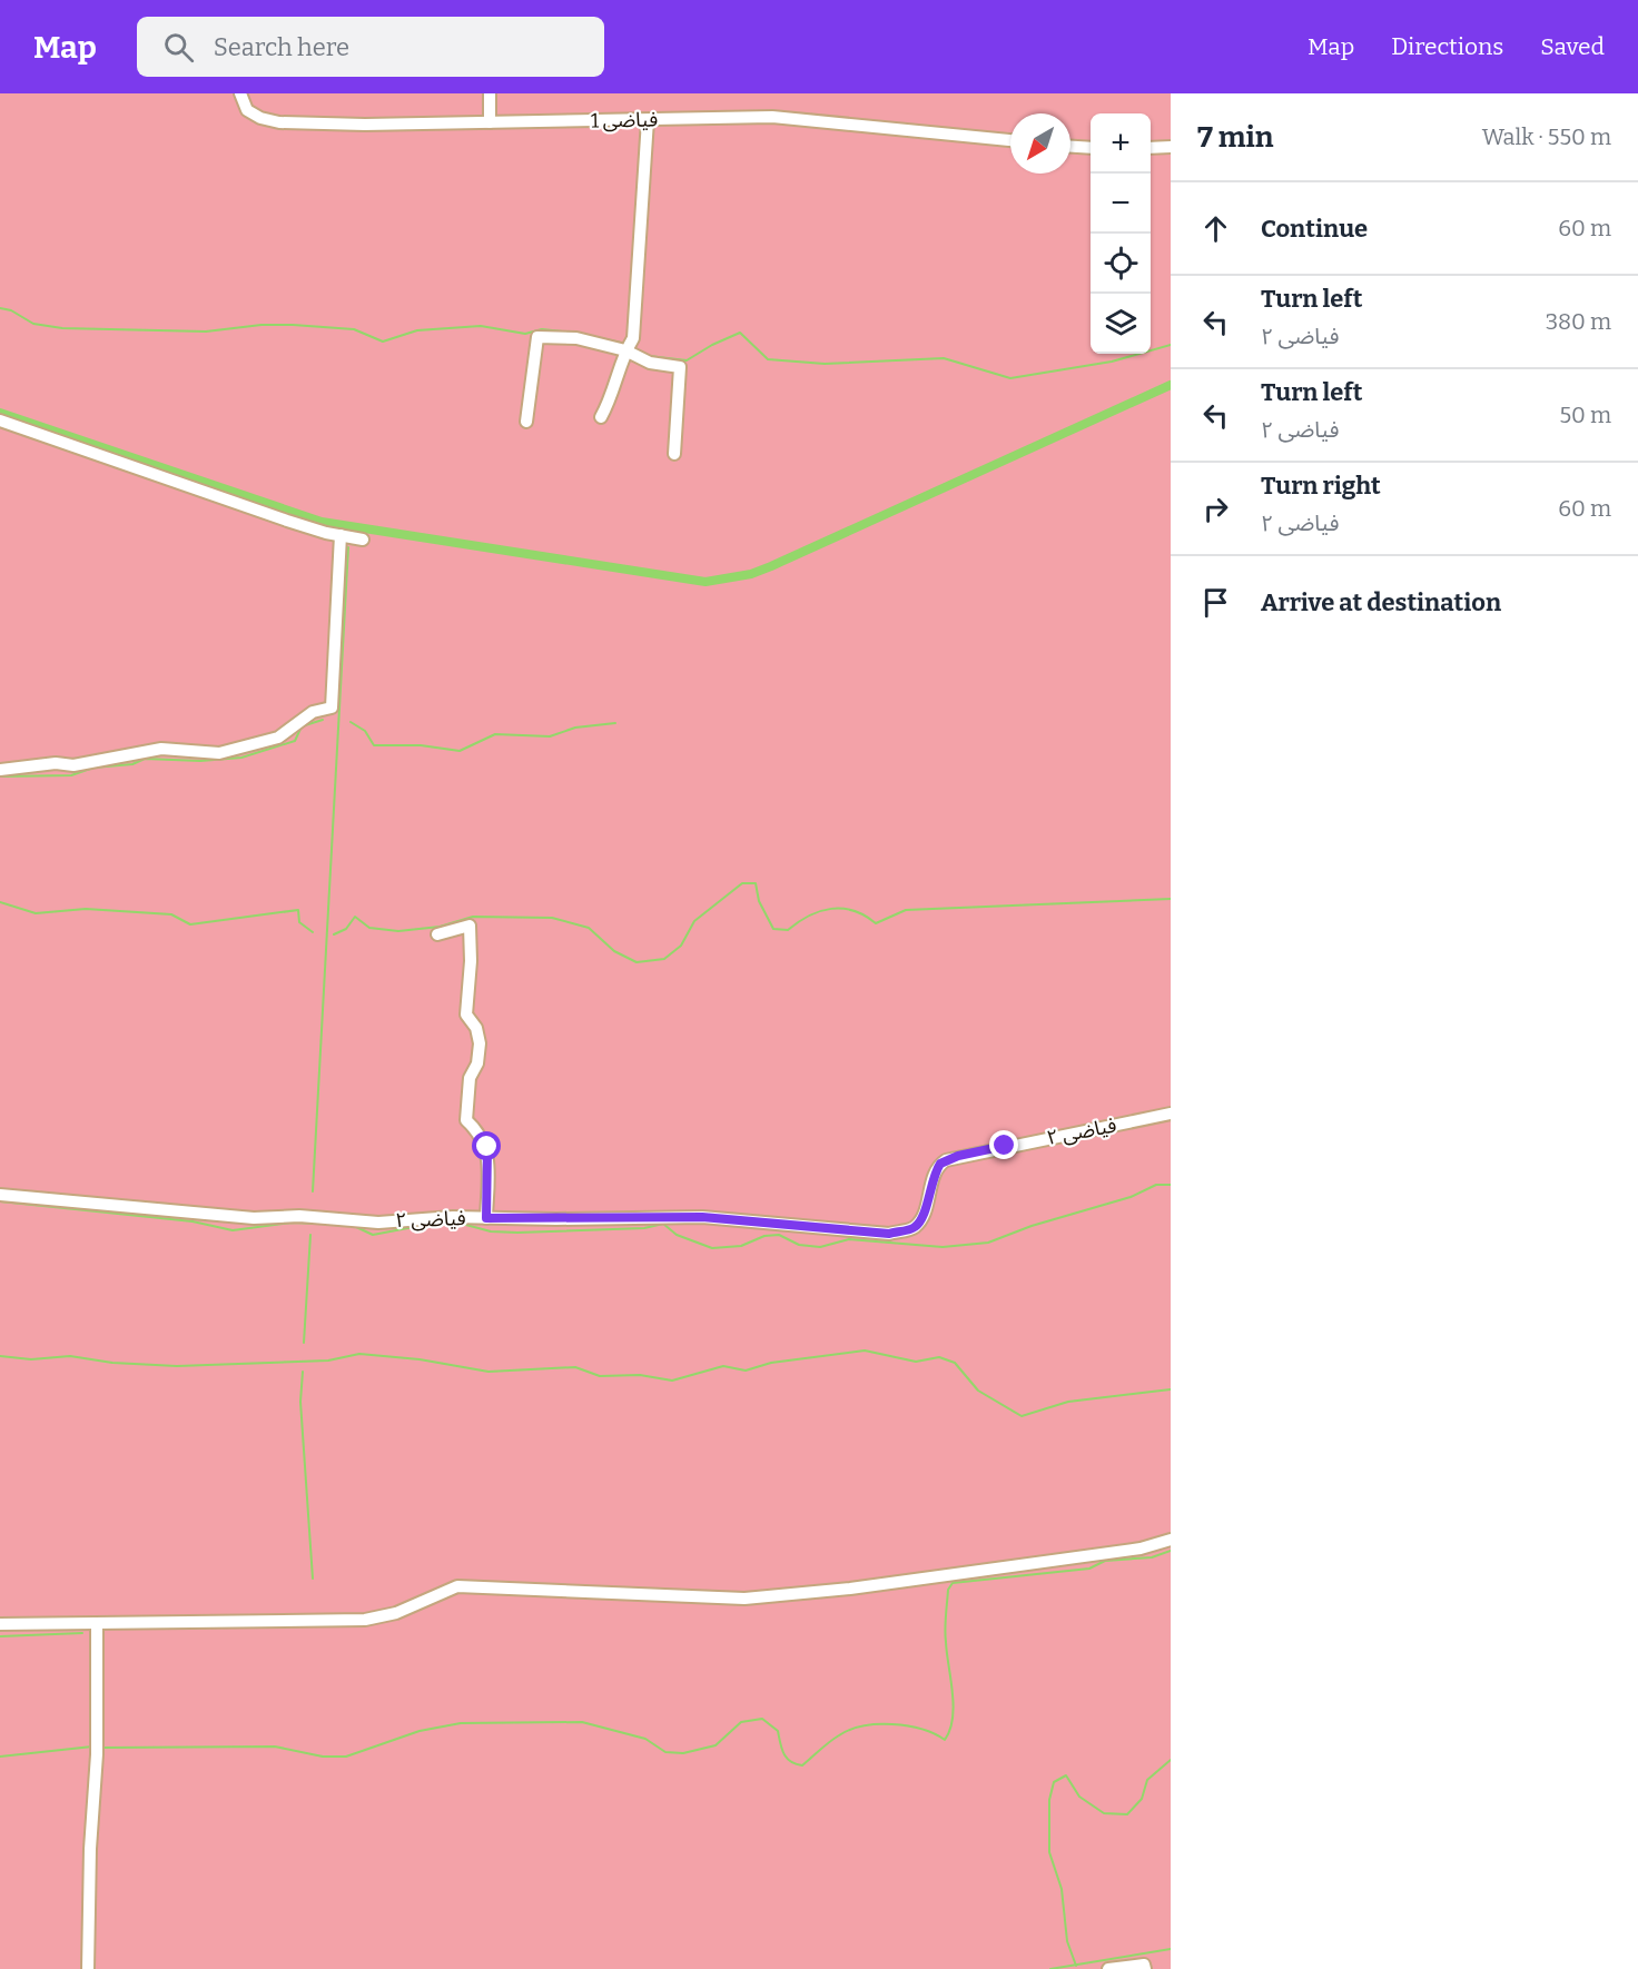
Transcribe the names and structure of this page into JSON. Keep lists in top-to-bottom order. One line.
{"streets":{"street":["فیاضی 1","فیاضی ۲"]},"north":"bottom left","page":{"header":"Map","search":"Search here","nav":["Map","Directions","Saved"],"heading":["7 min","Walk · 550 m"],"map_buttons":["+","−"],"list":[["Continue","60 m"],["Turn left","فیاضی ۲","380 m"],["Turn left","فیاضی ۲","50 m"],["Turn right","فیاضی ۲","60 m"],"Arrive at destination"]}}
